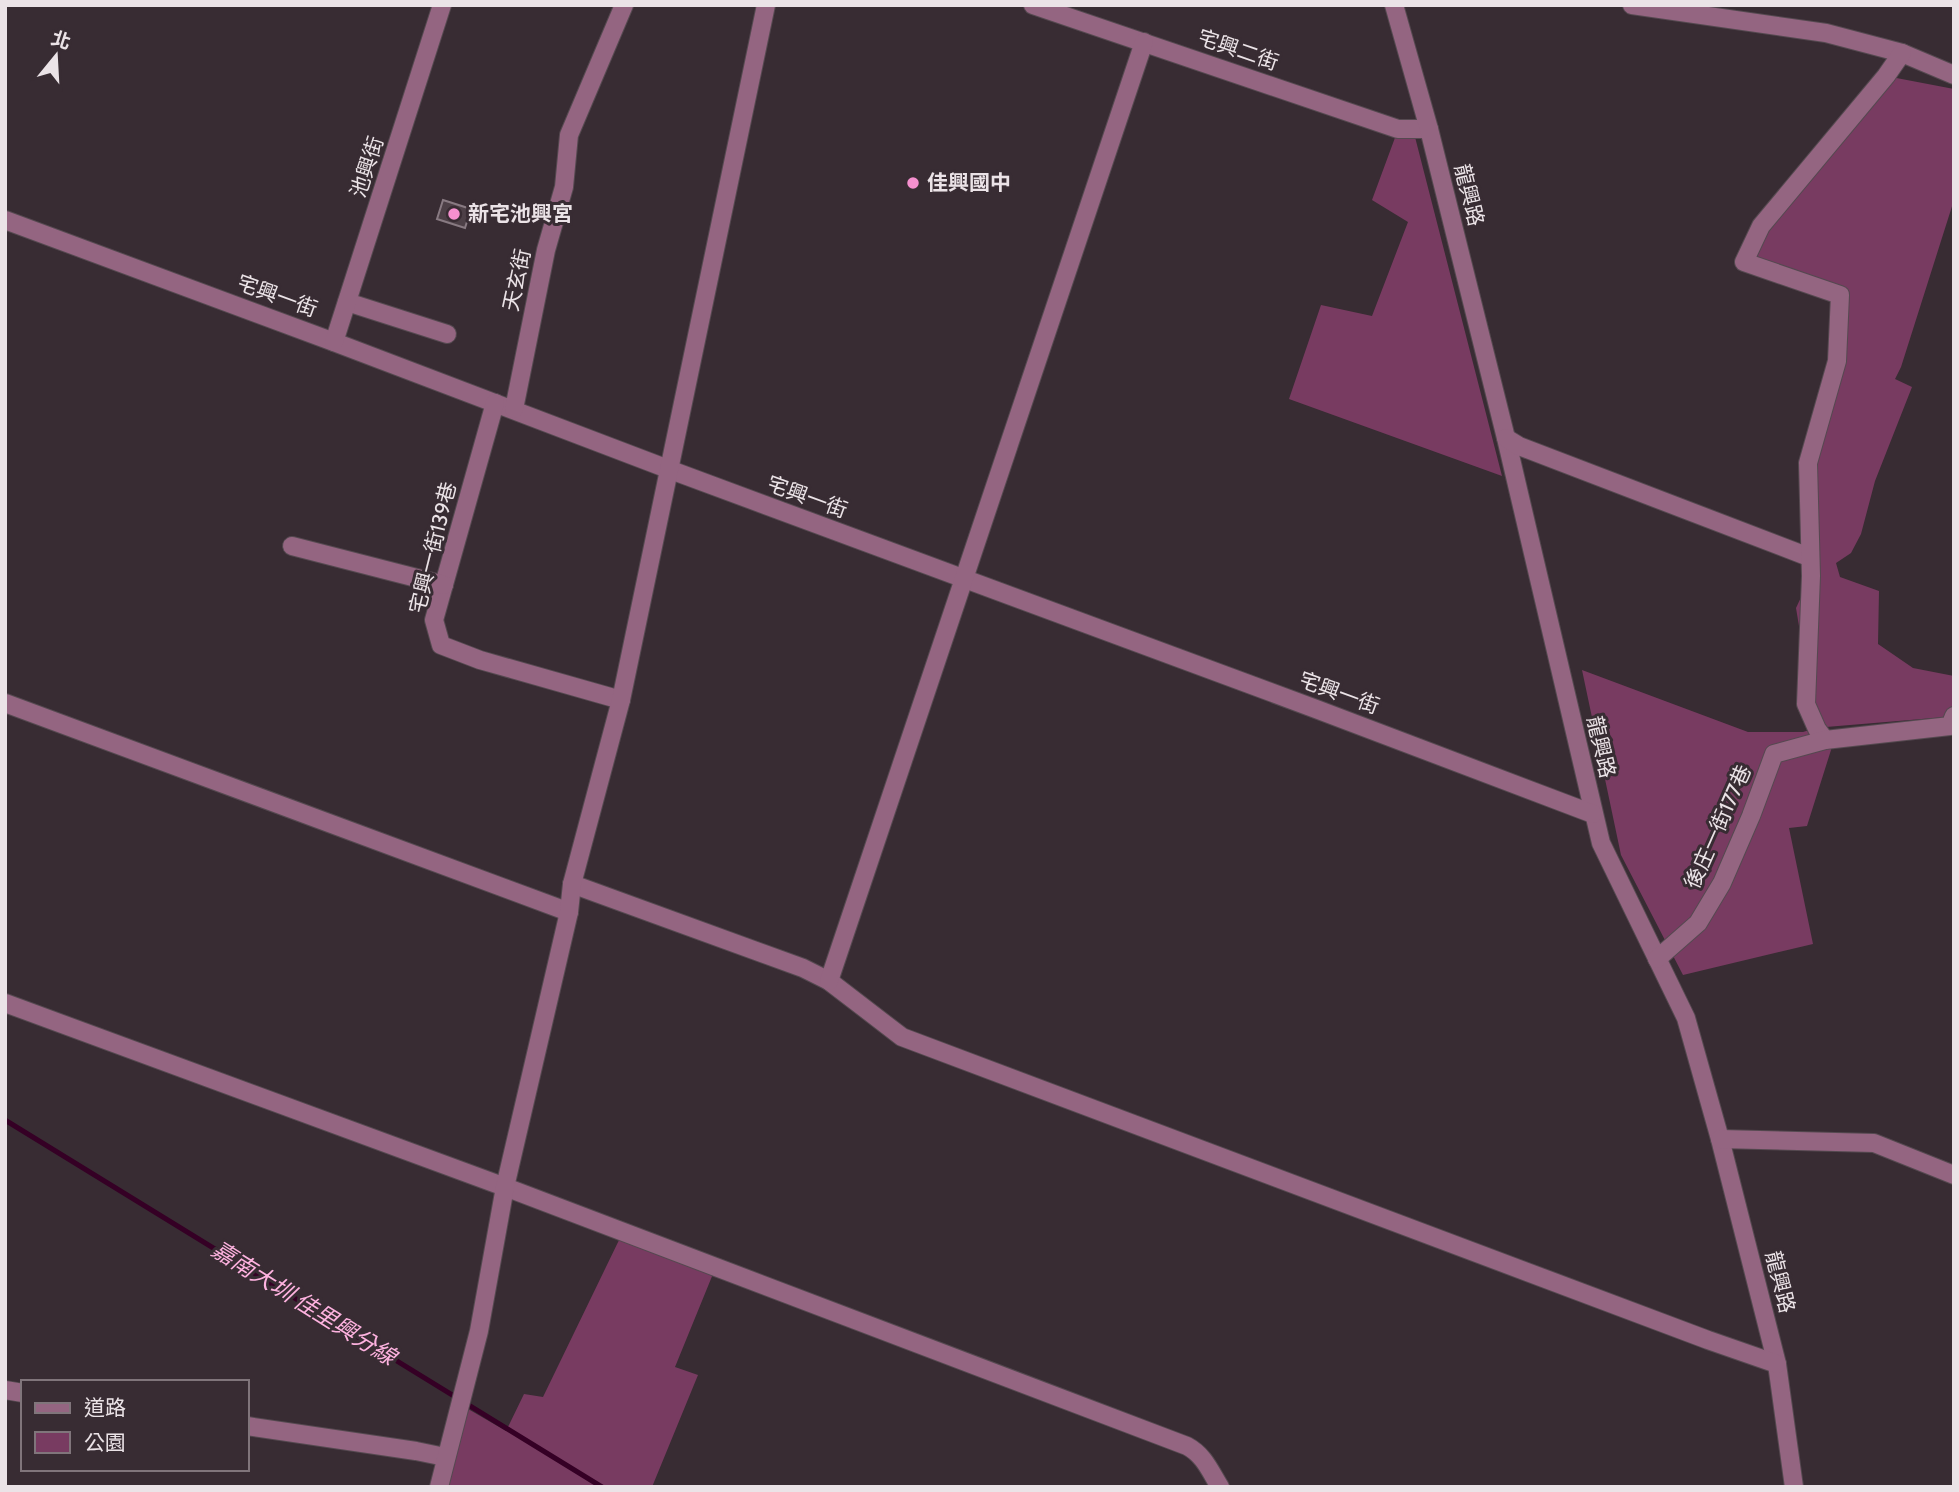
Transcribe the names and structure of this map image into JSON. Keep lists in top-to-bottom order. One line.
{"streets":{"street":["宅興二街","池興街","龍興路","天玄街","宅興一街","宅興一街139巷","後庄一街177巷"]},"crossings":[["宅興二街","龍興路"],["池興街","宅興一街"],["龍興路","宅興一街"],["龍興路","後庄一街177巷"],["天玄街","宅興一街"],["宅興一街","宅興一街139巷"]],"water":["嘉南大圳 佳里興分線"],"places":["佳興國中","新宅池興宮"],"legend":["道路","公園"],"north":"top"}
